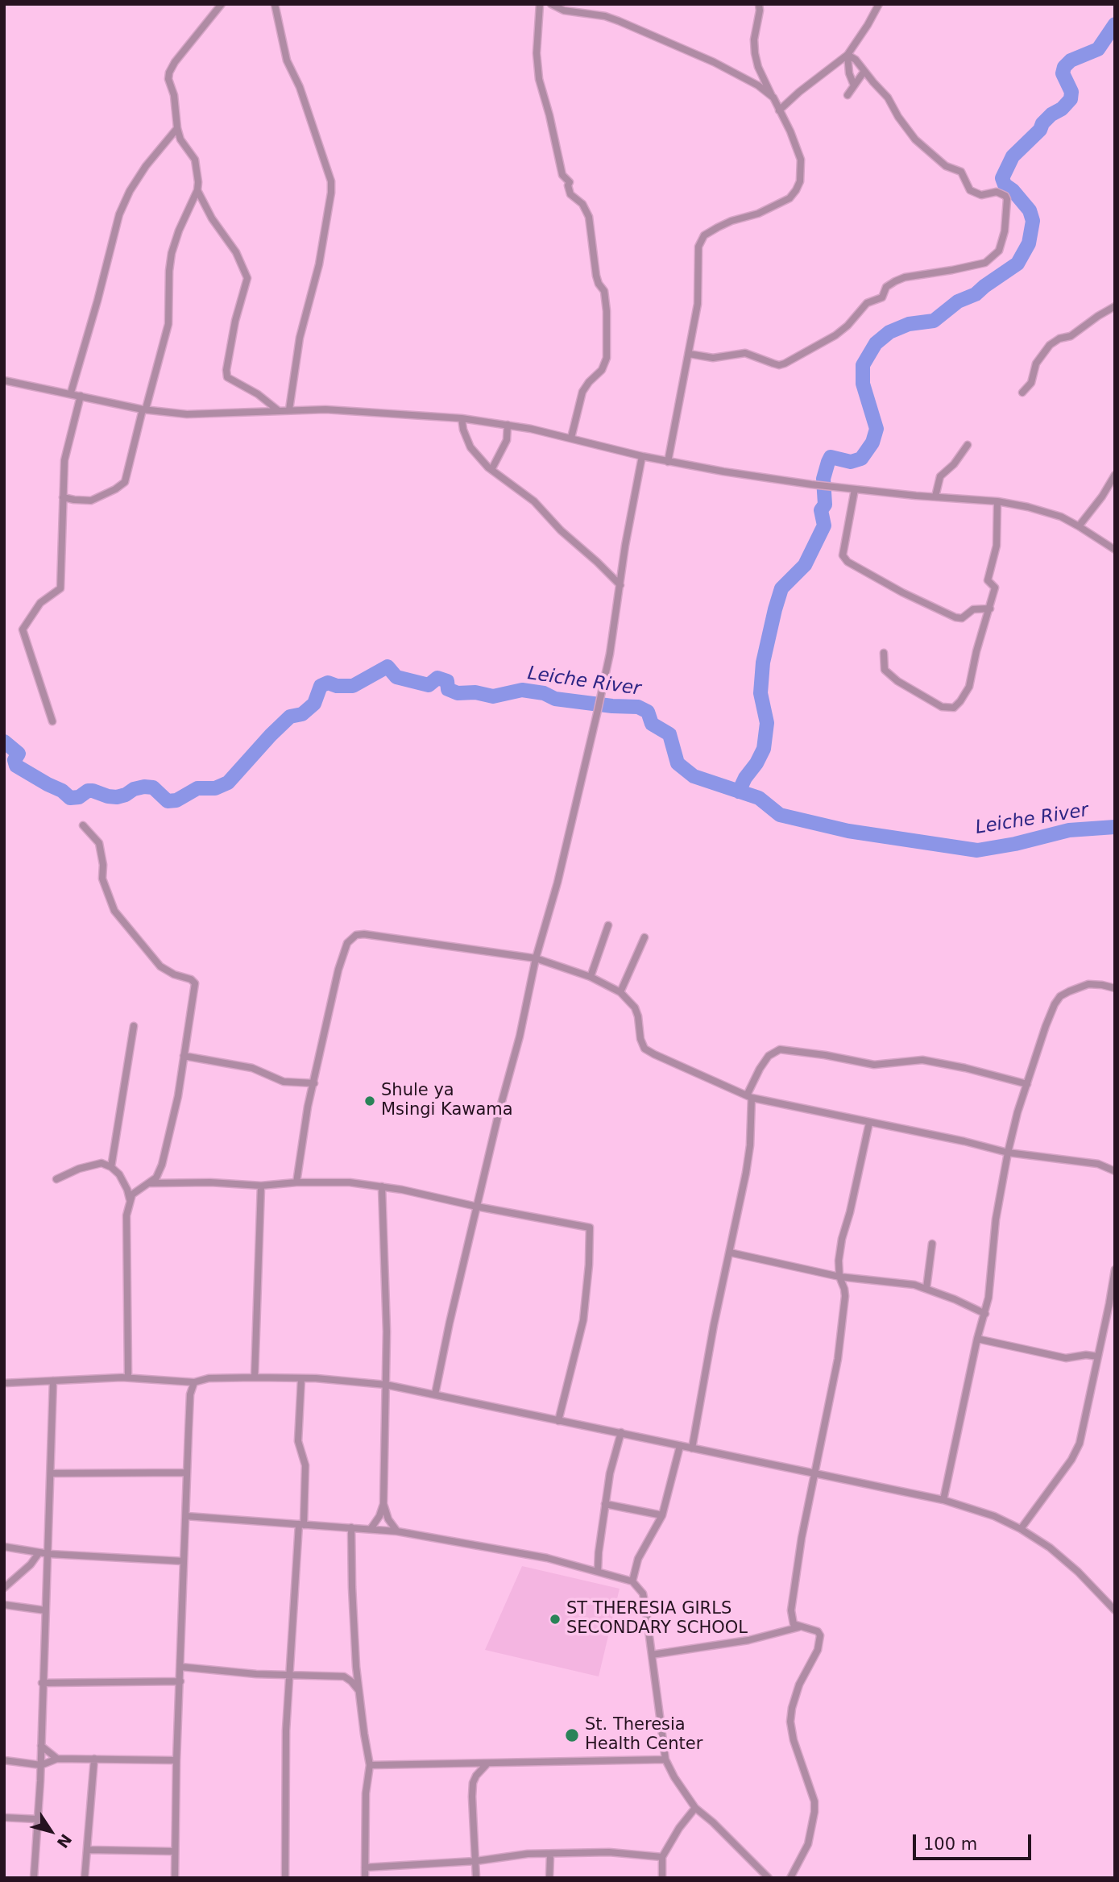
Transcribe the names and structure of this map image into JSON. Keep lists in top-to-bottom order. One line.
{"water":["Leiche River"],"places":["Shule ya Msingi Kawama","ST THERESIA GIRLS SECONDARY SCHOOL","St. Theresia Health Center"],"scale_bar":"100 m","north":"bottom right"}
